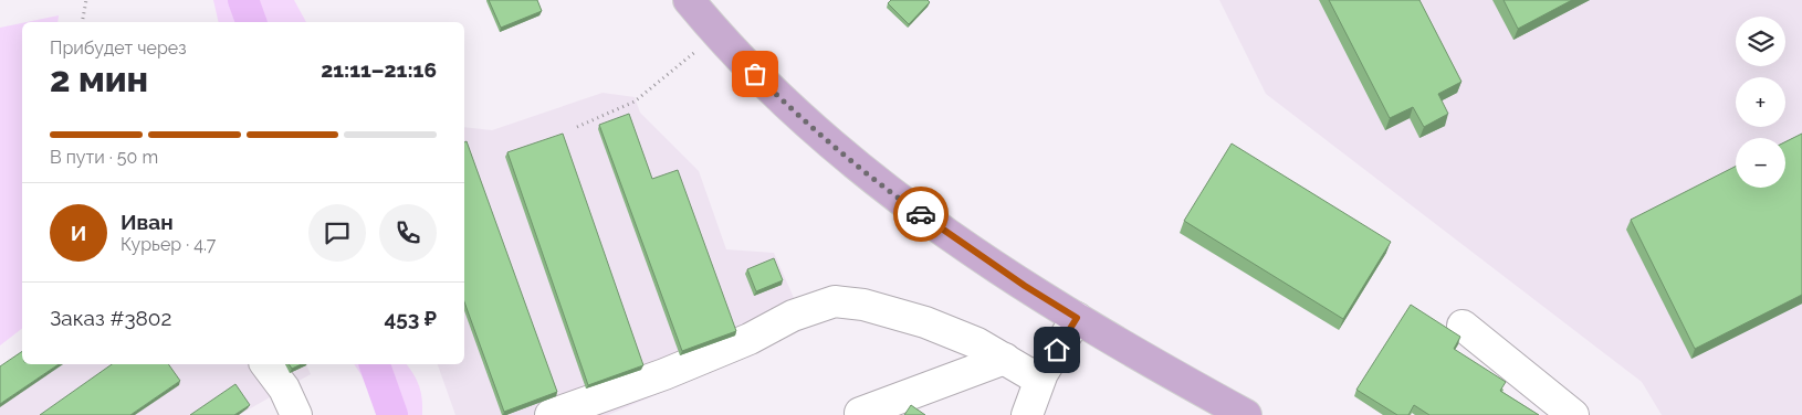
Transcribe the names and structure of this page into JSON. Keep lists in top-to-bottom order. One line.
{"page":{"map_buttons":["+","−"],"heading":["2 мин","Прибудет через","21:11–21:16"],"panel":["Иван","Курьер · 4.7","Заказ #3802","453 ₽"],"bar":"В пути · 50 m","round":"И"}}
